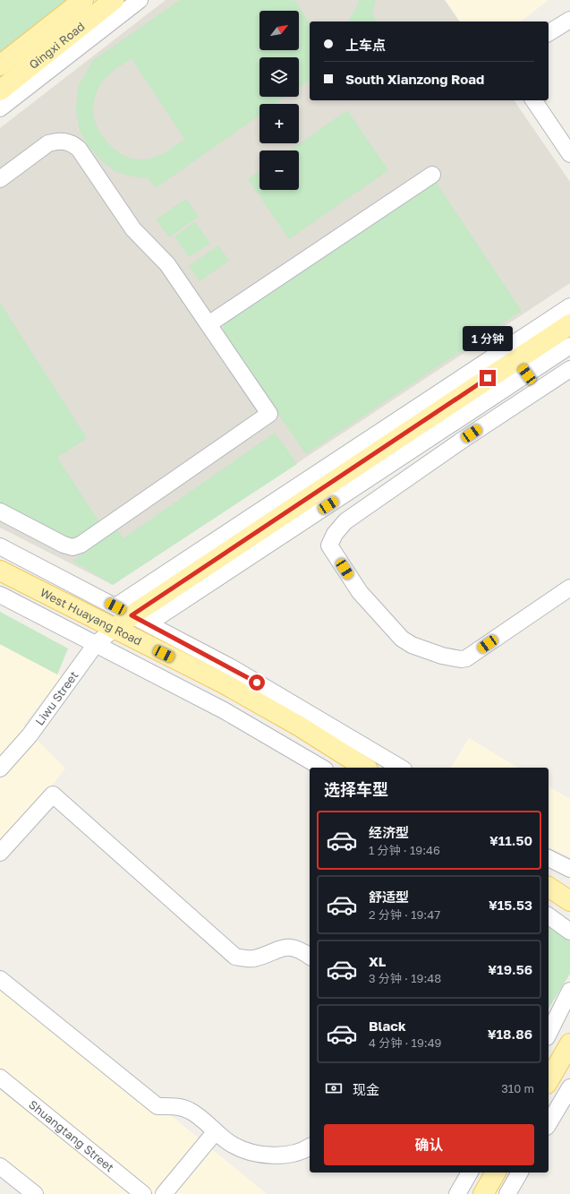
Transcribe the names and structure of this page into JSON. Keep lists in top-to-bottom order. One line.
{"streets":{"main road":["Qingxi Road","West Huayang Road"],"street":["Liwu Street","Shuangtang Street"]},"crossings":[["West Huayang Road","Liwu Street"]],"north":"top right","page":{"map_buttons":["+","−"],"banner":["上车点","South Xianzong Road"],"bubble":"1 分钟","heading":"选择车型","list":[{"name":"经济型","note":"1 分钟 · 19:46","value":"¥11.50"},{"name":"舒适型","note":"2 分钟 · 19:47","value":"¥15.53"},{"name":"XL","note":"3 分钟 · 19:48","value":"¥19.56"},{"name":"Black","note":"4 分钟 · 19:49","value":"¥18.86"}],"pay":["现金","310 m"],"buttons":"确认"}}
